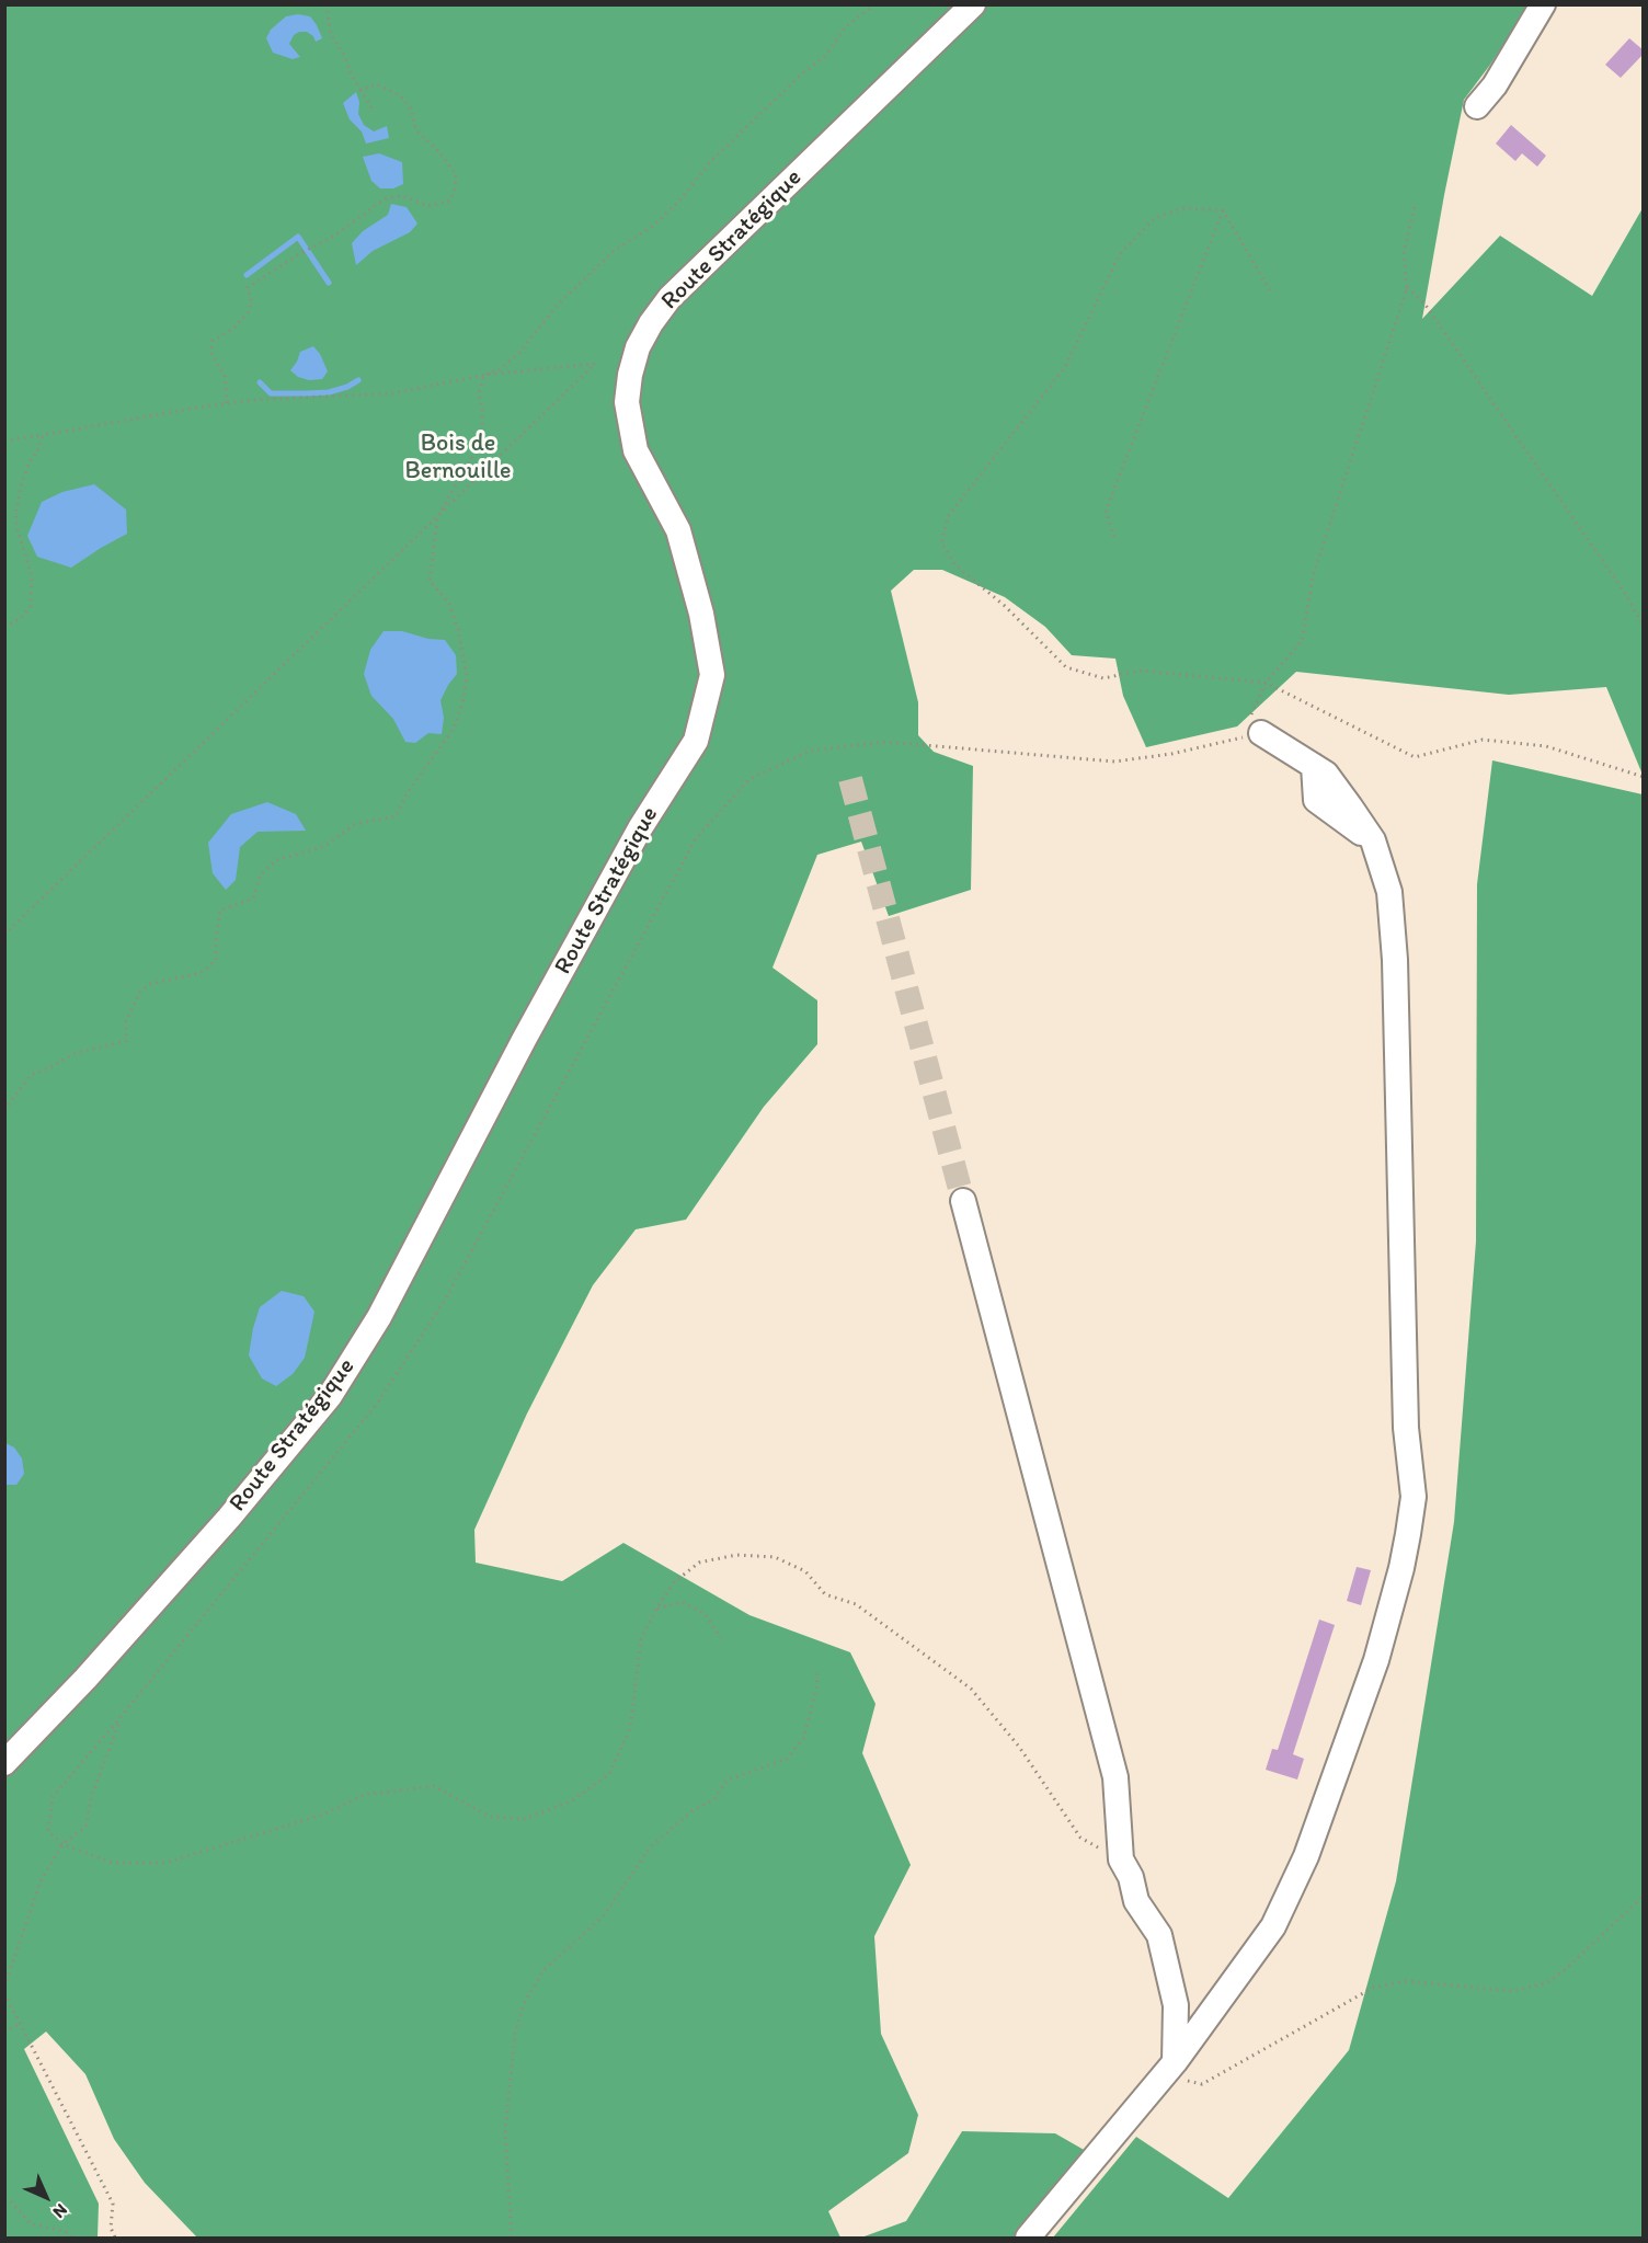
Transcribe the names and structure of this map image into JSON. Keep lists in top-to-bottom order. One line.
{"streets":{"street":["Route Stratégique"]},"parks":["Bois de Bernouille"],"north":"bottom right"}
